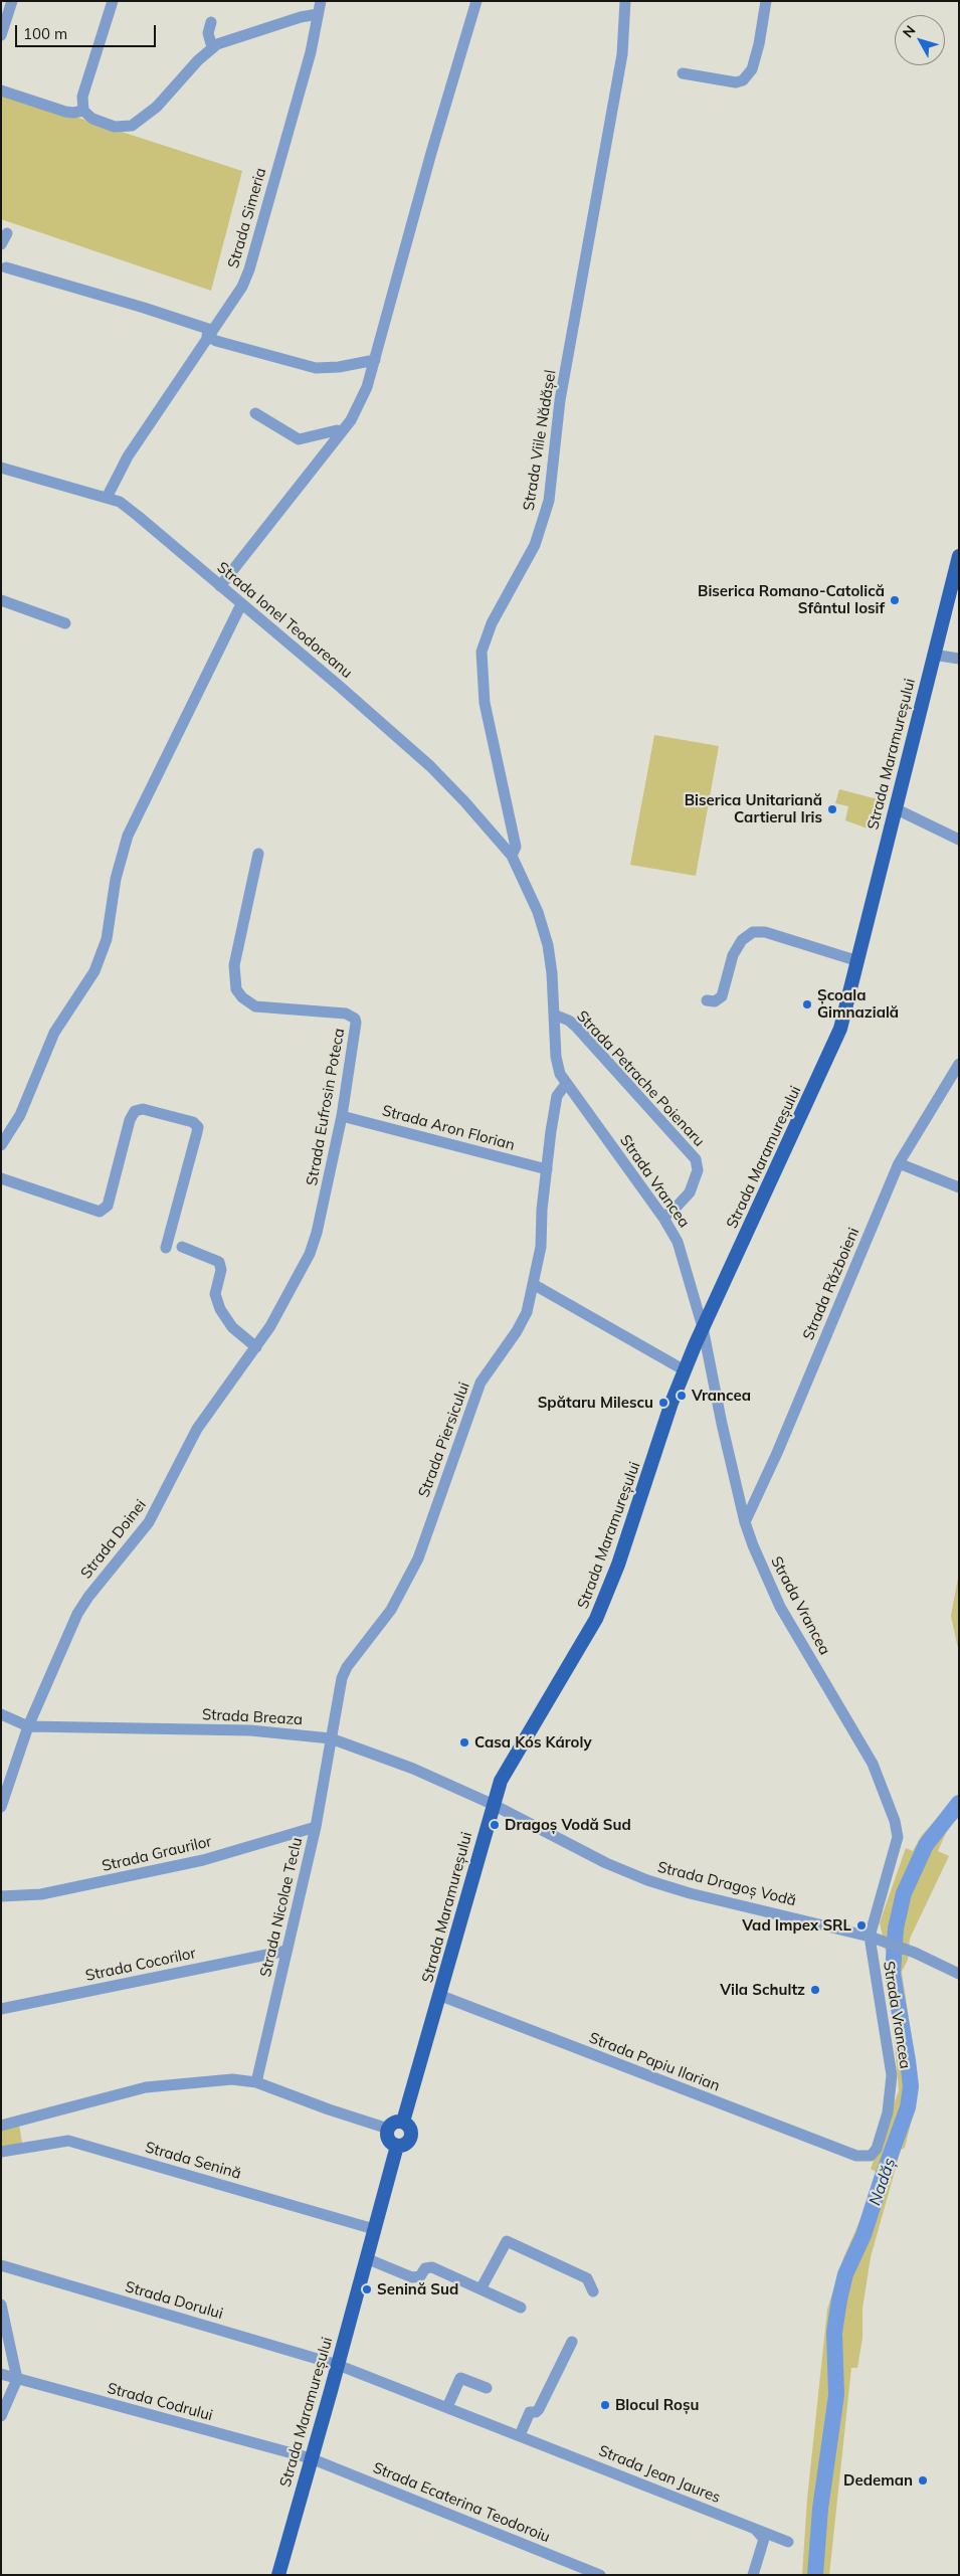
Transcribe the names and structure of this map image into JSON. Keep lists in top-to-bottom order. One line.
{"streets":{"main road":["Strada Maramureșului"],"street":["Strada Simeria","Strada Viile Nădășel","Strada Ionel Teodoreanu","Strada Petrache Poienaru","Strada Eufrosin Poteca","Strada Aron Florian","Strada Vrancea","Strada Războieni","Strada Piersicului","Strada Doinei","Strada Breaza","Strada Graurilor","Strada Dragoș Vodă","Strada Nicolae Teclu","Strada Cocorilor","Strada Papiu Ilarian","Strada Senină","Strada Dorului","Strada Codrului","Strada Jean Jaures","Strada Ecaterina Teodoroiu"]},"crossings":[["Strada Simeria","Strada Ionel Teodoreanu"],["Strada Viile Nădășel","Strada Ionel Teodoreanu"],["Strada Viile Nădășel","Strada Petrache Poienaru"],["Strada Viile Nădășel","Strada Vrancea"],["Strada Maramureșului","Strada Vrancea"],["Strada Maramureșului","Strada Breaza"],["Strada Maramureșului","Strada Dragoș Vodă"],["Strada Maramureșului","Strada Papiu Ilarian"],["Strada Maramureșului","Strada Senină"],["Strada Maramureșului","Strada Dorului"],["Strada Maramureșului","Strada Codrului"],["Strada Maramureșului","Strada Jean Jaures"],["Strada Maramureșului","Strada Ecaterina Teodoroiu"],["Strada Petrache Poienaru","Strada Vrancea"],["Strada Eufrosin Poteca","Strada Aron Florian"],["Strada Eufrosin Poteca","Strada Doinei"],["Strada Aron Florian","Strada Piersicului"],["Strada Vrancea","Strada Războieni"],["Strada Vrancea","Strada Piersicului"],["Strada Vrancea","Strada Dragoș Vodă"],["Strada Vrancea","Strada Papiu Ilarian"],["Strada Piersicului","Strada Breaza"],["Strada Piersicului","Strada Nicolae Teclu"],["Strada Doinei","Strada Breaza"],["Strada Breaza","Strada Dragoș Vodă"],["Strada Breaza","Strada Nicolae Teclu"],["Strada Graurilor","Strada Nicolae Teclu"],["Strada Nicolae Teclu","Strada Cocorilor"],["Strada Dorului","Strada Jean Jaures"],["Strada Codrului","Strada Ecaterina Teodoroiu"]],"water":["Nadăș"],"places":["Biserica Romano-Catolică Sfântul Iosif","Biserica Unitariană Cartierul Iris","Școala Gimnazială","Vrancea","Spătaru Milescu","Casa Kós Károly","Dragoș Vodă Sud","Vad Impex SRL","Vila Schultz","Senină Sud","Blocul Roșu","Dedeman"],"scale_bar":"100 m","north":"top left"}
